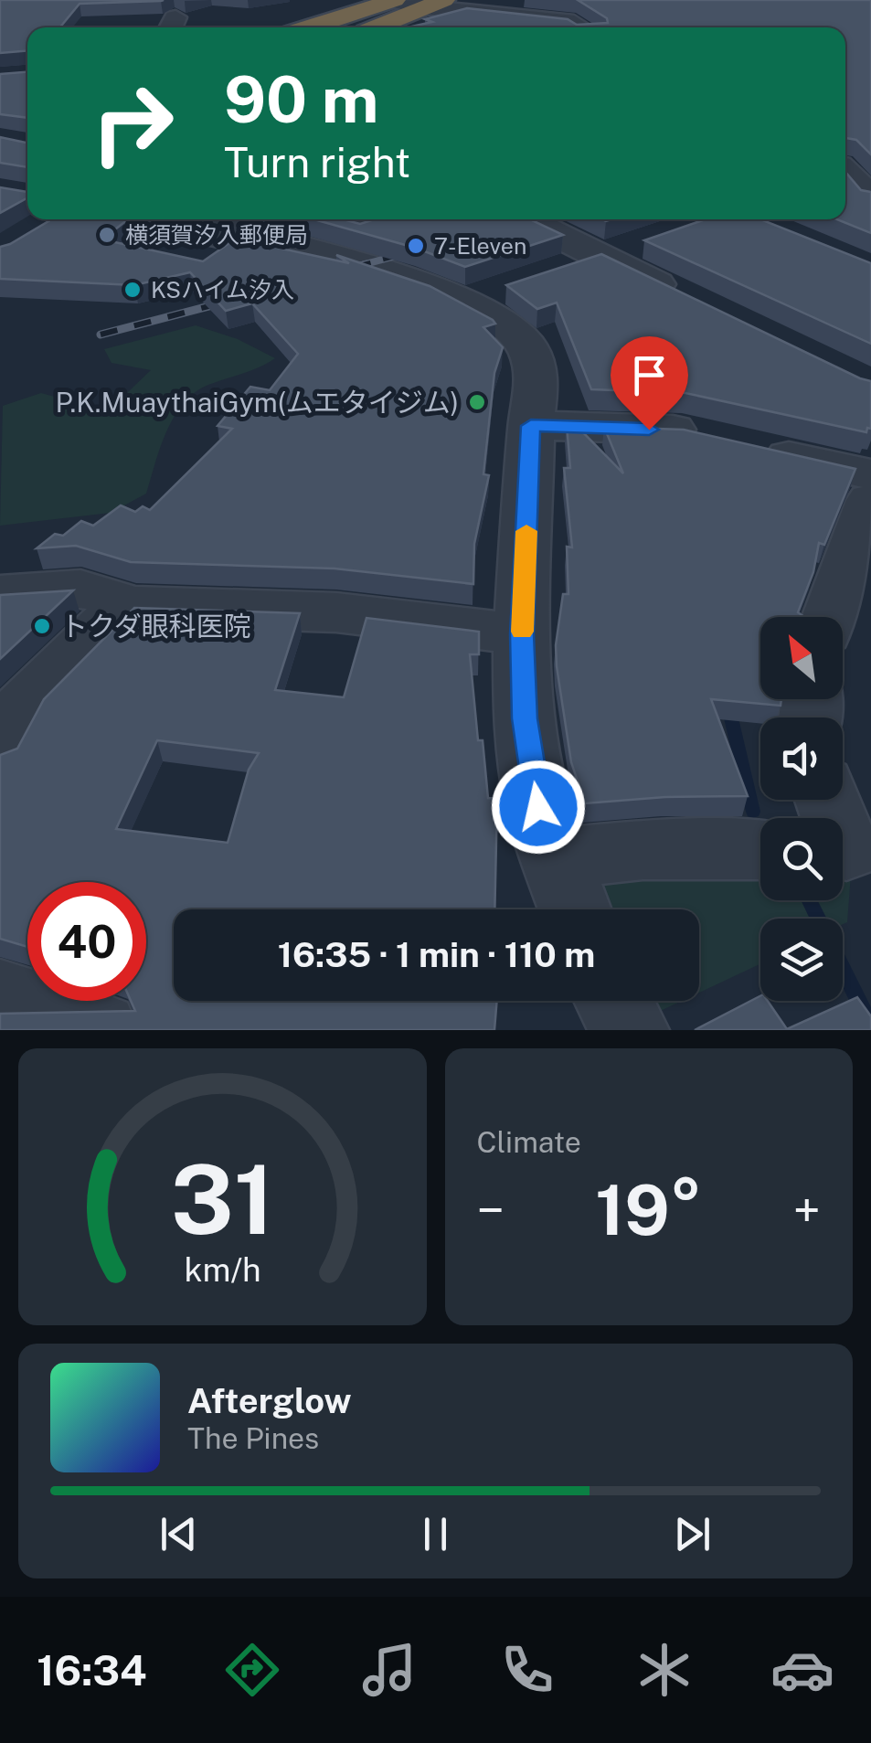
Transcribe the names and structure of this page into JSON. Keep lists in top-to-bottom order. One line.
{"places":["横須賀汐入郵便局","7-Eleven","KSハイム汐入","P.K.MuaythaiGym(ムエタイジム)","トクダ眼科医院"],"north":"top left","page":{"turn":["90 m","Turn right"],"limit":"40","trip":"16:35 · 1 min · 110 m","tile":"Climate","heat":["−","19°","+"],"song":["Afterglow","The Pines"],"tabs":"16:34","gauge":["31","km/h"]}}
